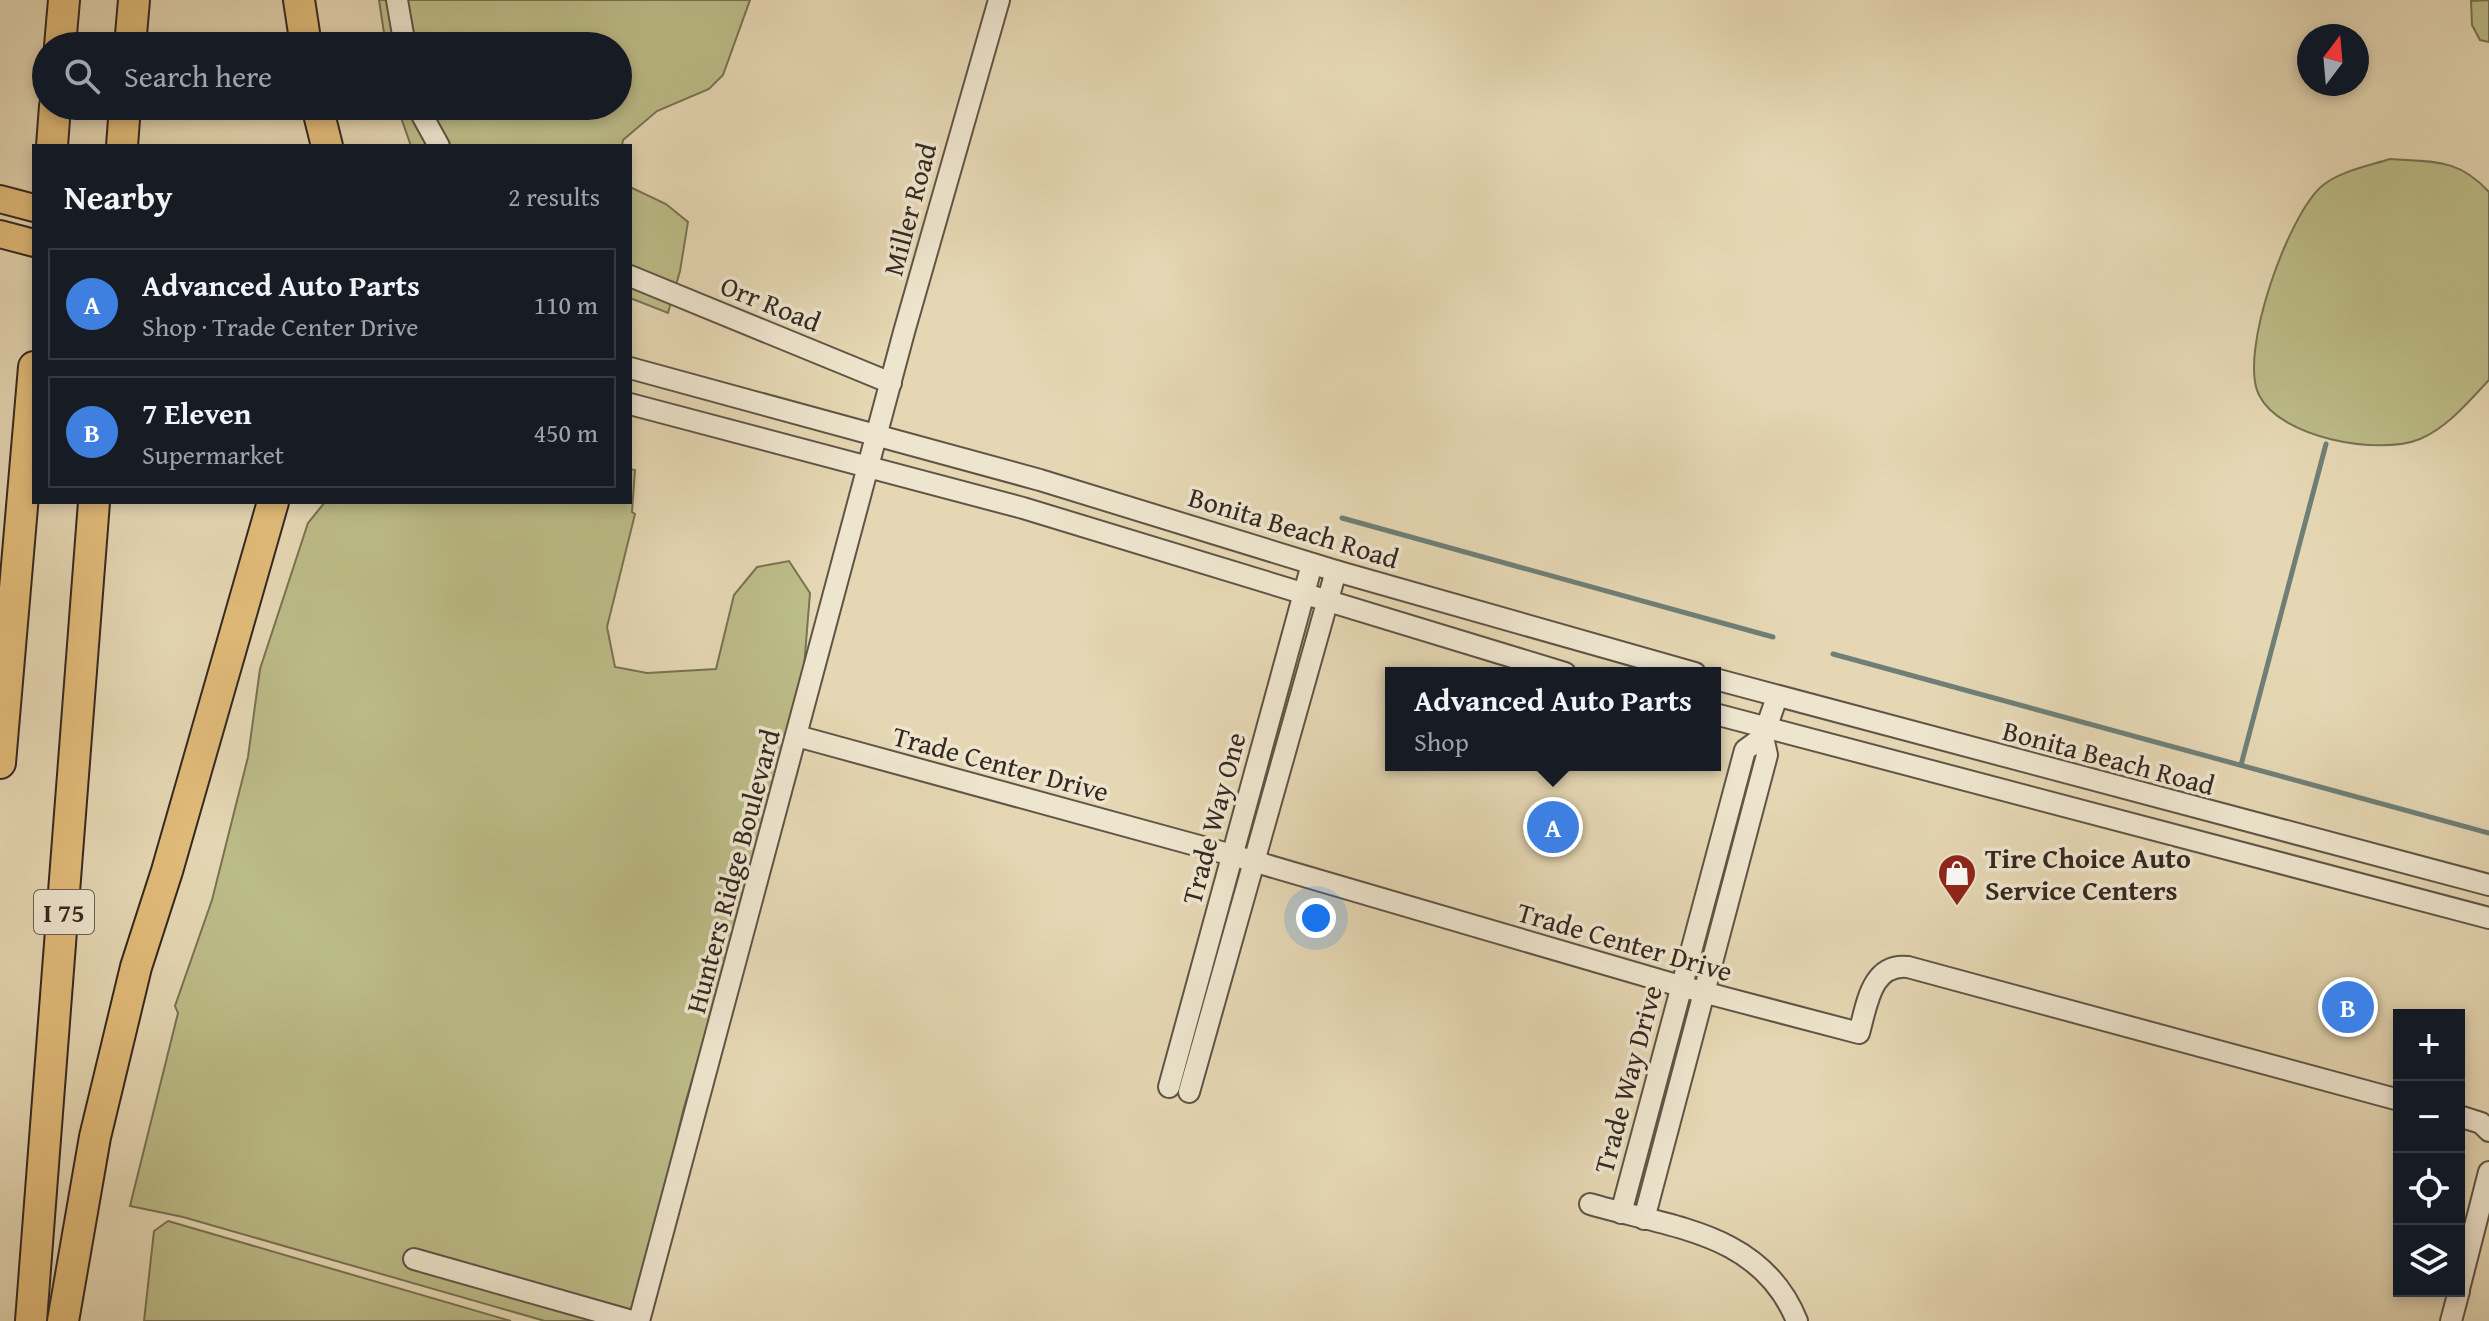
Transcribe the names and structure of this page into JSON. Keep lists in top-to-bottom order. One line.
{"streets":{"highway":["I 75"],"street":["Miller Road","Orr Road","Bonita Beach Road","Trade Center Drive","Trade Way One","Hunters Ridge Boulevard","Trade Way Drive"]},"crossings":[["Miller Road","Orr Road"],["Miller Road","Bonita Beach Road"],["Miller Road","Hunters Ridge Boulevard"],["Bonita Beach Road","Trade Way One"],["Bonita Beach Road","Hunters Ridge Boulevard"],["Bonita Beach Road","Trade Way Drive"],["Trade Center Drive","Trade Way One"],["Trade Center Drive","Hunters Ridge Boulevard"],["Trade Center Drive","Trade Way Drive"]],"places":{"shop":["Tire Choice Auto Service Centers"]},"north":"top","page":{"search":"Search here","heading":["Nearby","2 results"],"list":[{"mark":"A","name":"Advanced Auto Parts","note":"Shop · Trade Center Drive","value":"110 m"},{"mark":"B","name":"7 Eleven","note":"Supermarket","value":"450 m"}],"popup":["Advanced Auto Parts","Shop"],"pins":["A","B"],"map_buttons":["+","−"]}}
